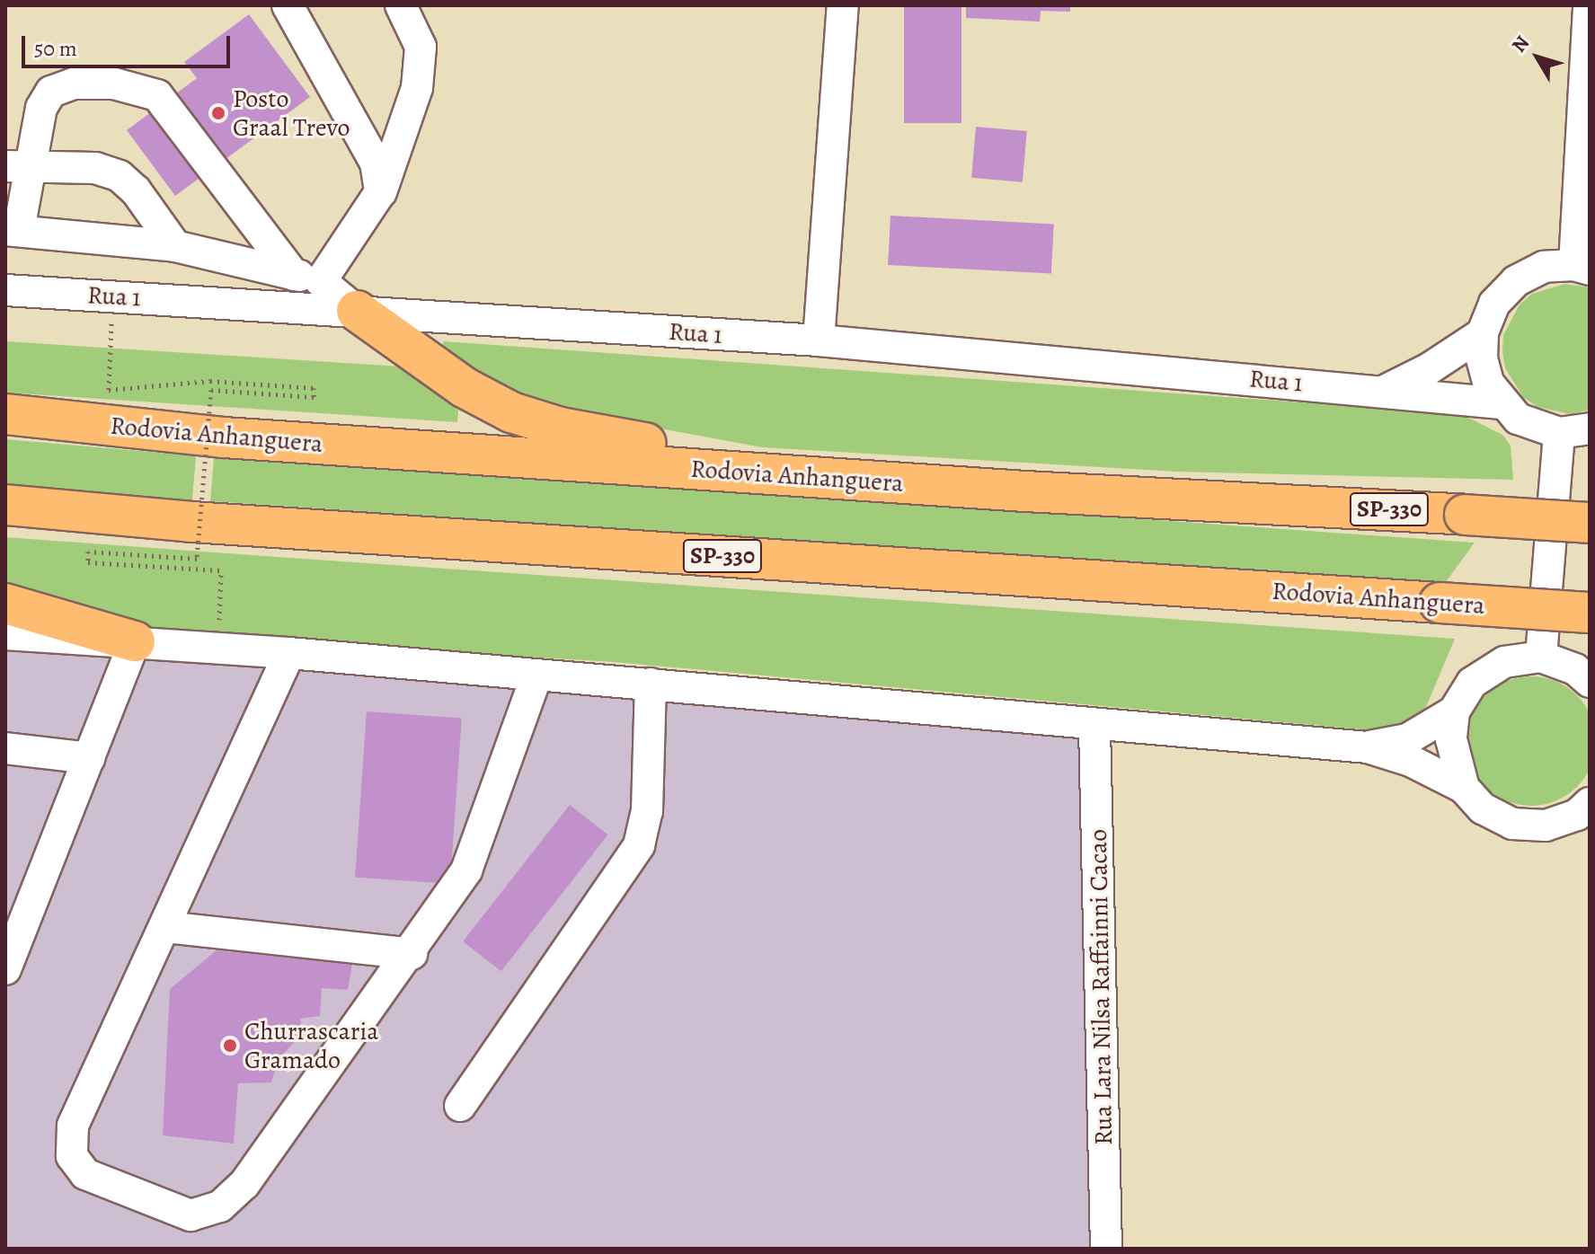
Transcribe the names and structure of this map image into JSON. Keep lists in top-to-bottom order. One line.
{"streets":{"highway":["Rodovia Anhanguera","SP-330"],"street":["Rua 1","Rua Lara Nilsa Raffainni Cacao"]},"places":["Posto Graal Trevo","Churrascaria Gramado"],"scale_bar":"50 m","north":"top left"}
